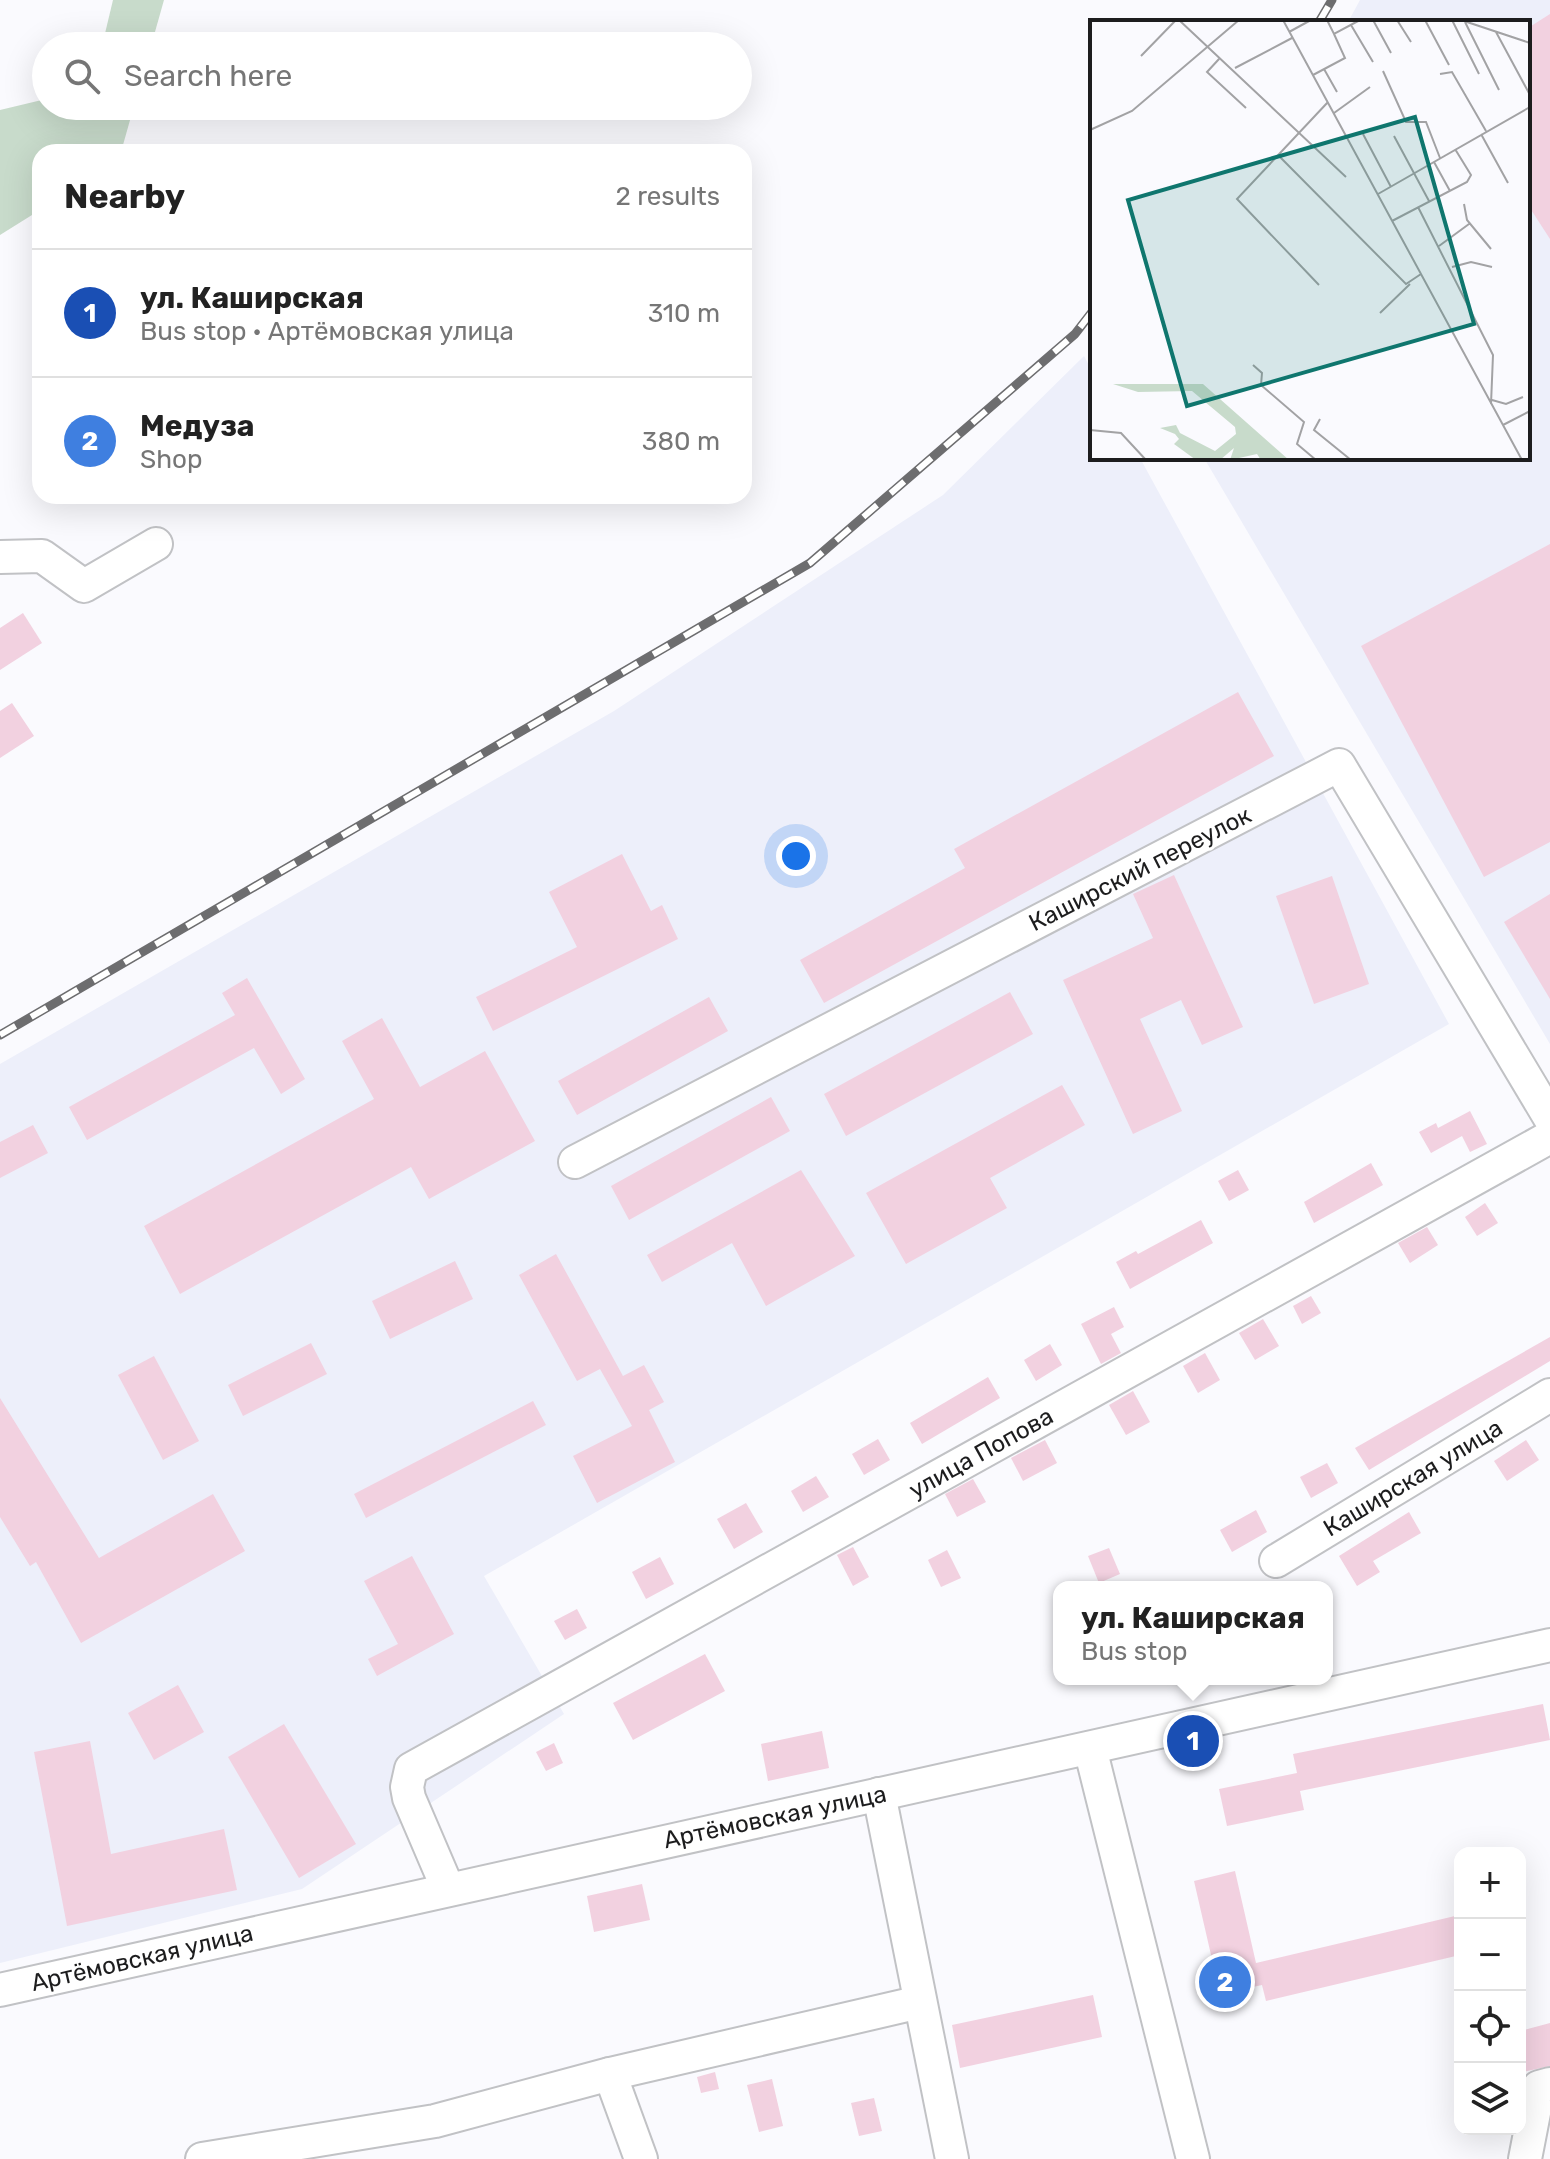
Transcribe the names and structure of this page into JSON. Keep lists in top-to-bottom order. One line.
{"streets":{"street":["Каширский переулок","улица Попова","Каширская улица","Артёмовская улица"]},"crossings":[["улица Попова","Артёмовская улица"]],"page":{"search":"Search here","heading":["Nearby","2 results"],"list":[{"mark":"1","name":"ул. Каширская","note":"Bus stop · Артёмовская улица","value":"310 m"},{"mark":"2","name":"Медуза","note":"Shop","value":"380 m"}],"popup":["ул. Каширская","Bus stop"],"pins":["1","2"],"map_buttons":["+","−"]}}
